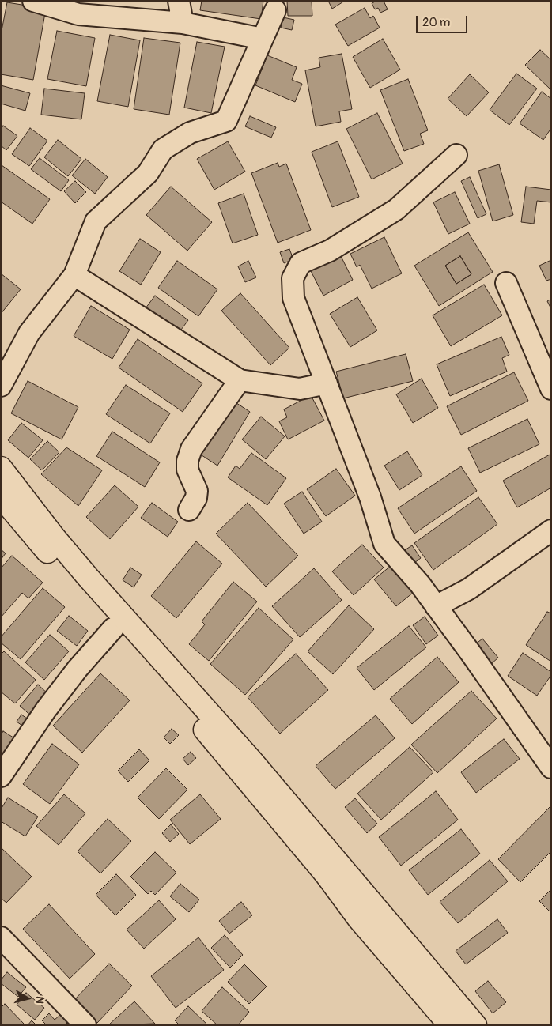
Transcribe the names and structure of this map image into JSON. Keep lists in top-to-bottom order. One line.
{"scale_bar":"20 m","north":"right"}
